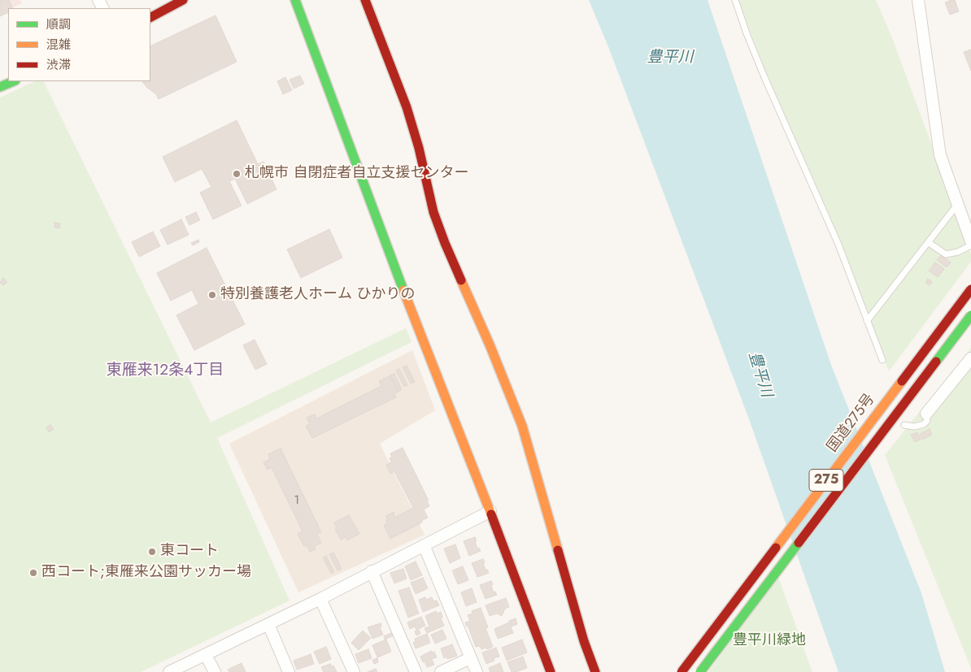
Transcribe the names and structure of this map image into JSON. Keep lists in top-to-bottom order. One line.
{"streets":{"main road":["国道275号","275"]},"districts":["東雁来12条4丁目"],"water":["豊平川"],"parks":["豊平川緑地"],"places":["札幌市 自閉症者自立支援センター","特別養護老人ホーム ひかりの","東コート","西コート;東雁来公園サッカー場"],"house_numbers":["1"],"legend":["順調","混雑","渋滞"]}
